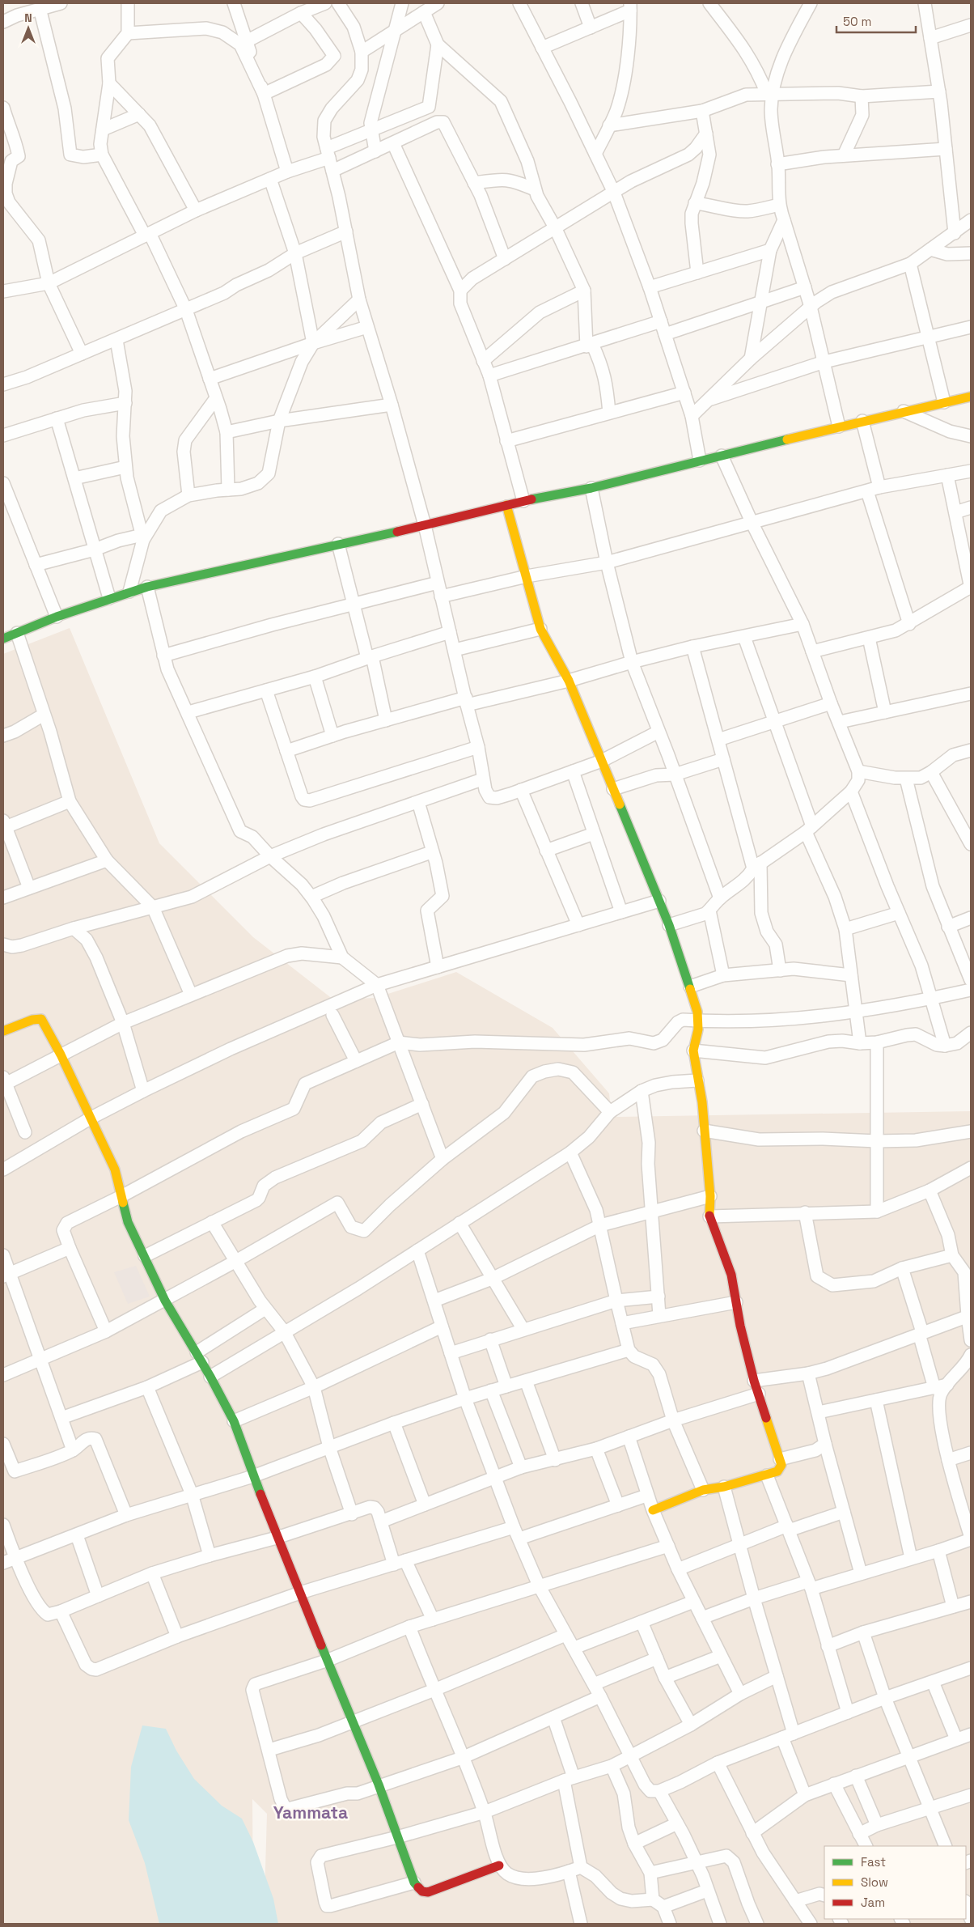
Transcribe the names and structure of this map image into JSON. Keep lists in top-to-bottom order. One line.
{"districts":["Yammata"],"legend":["Fast","Slow","Jam"],"scale_bar":"50 m","north":"top"}
